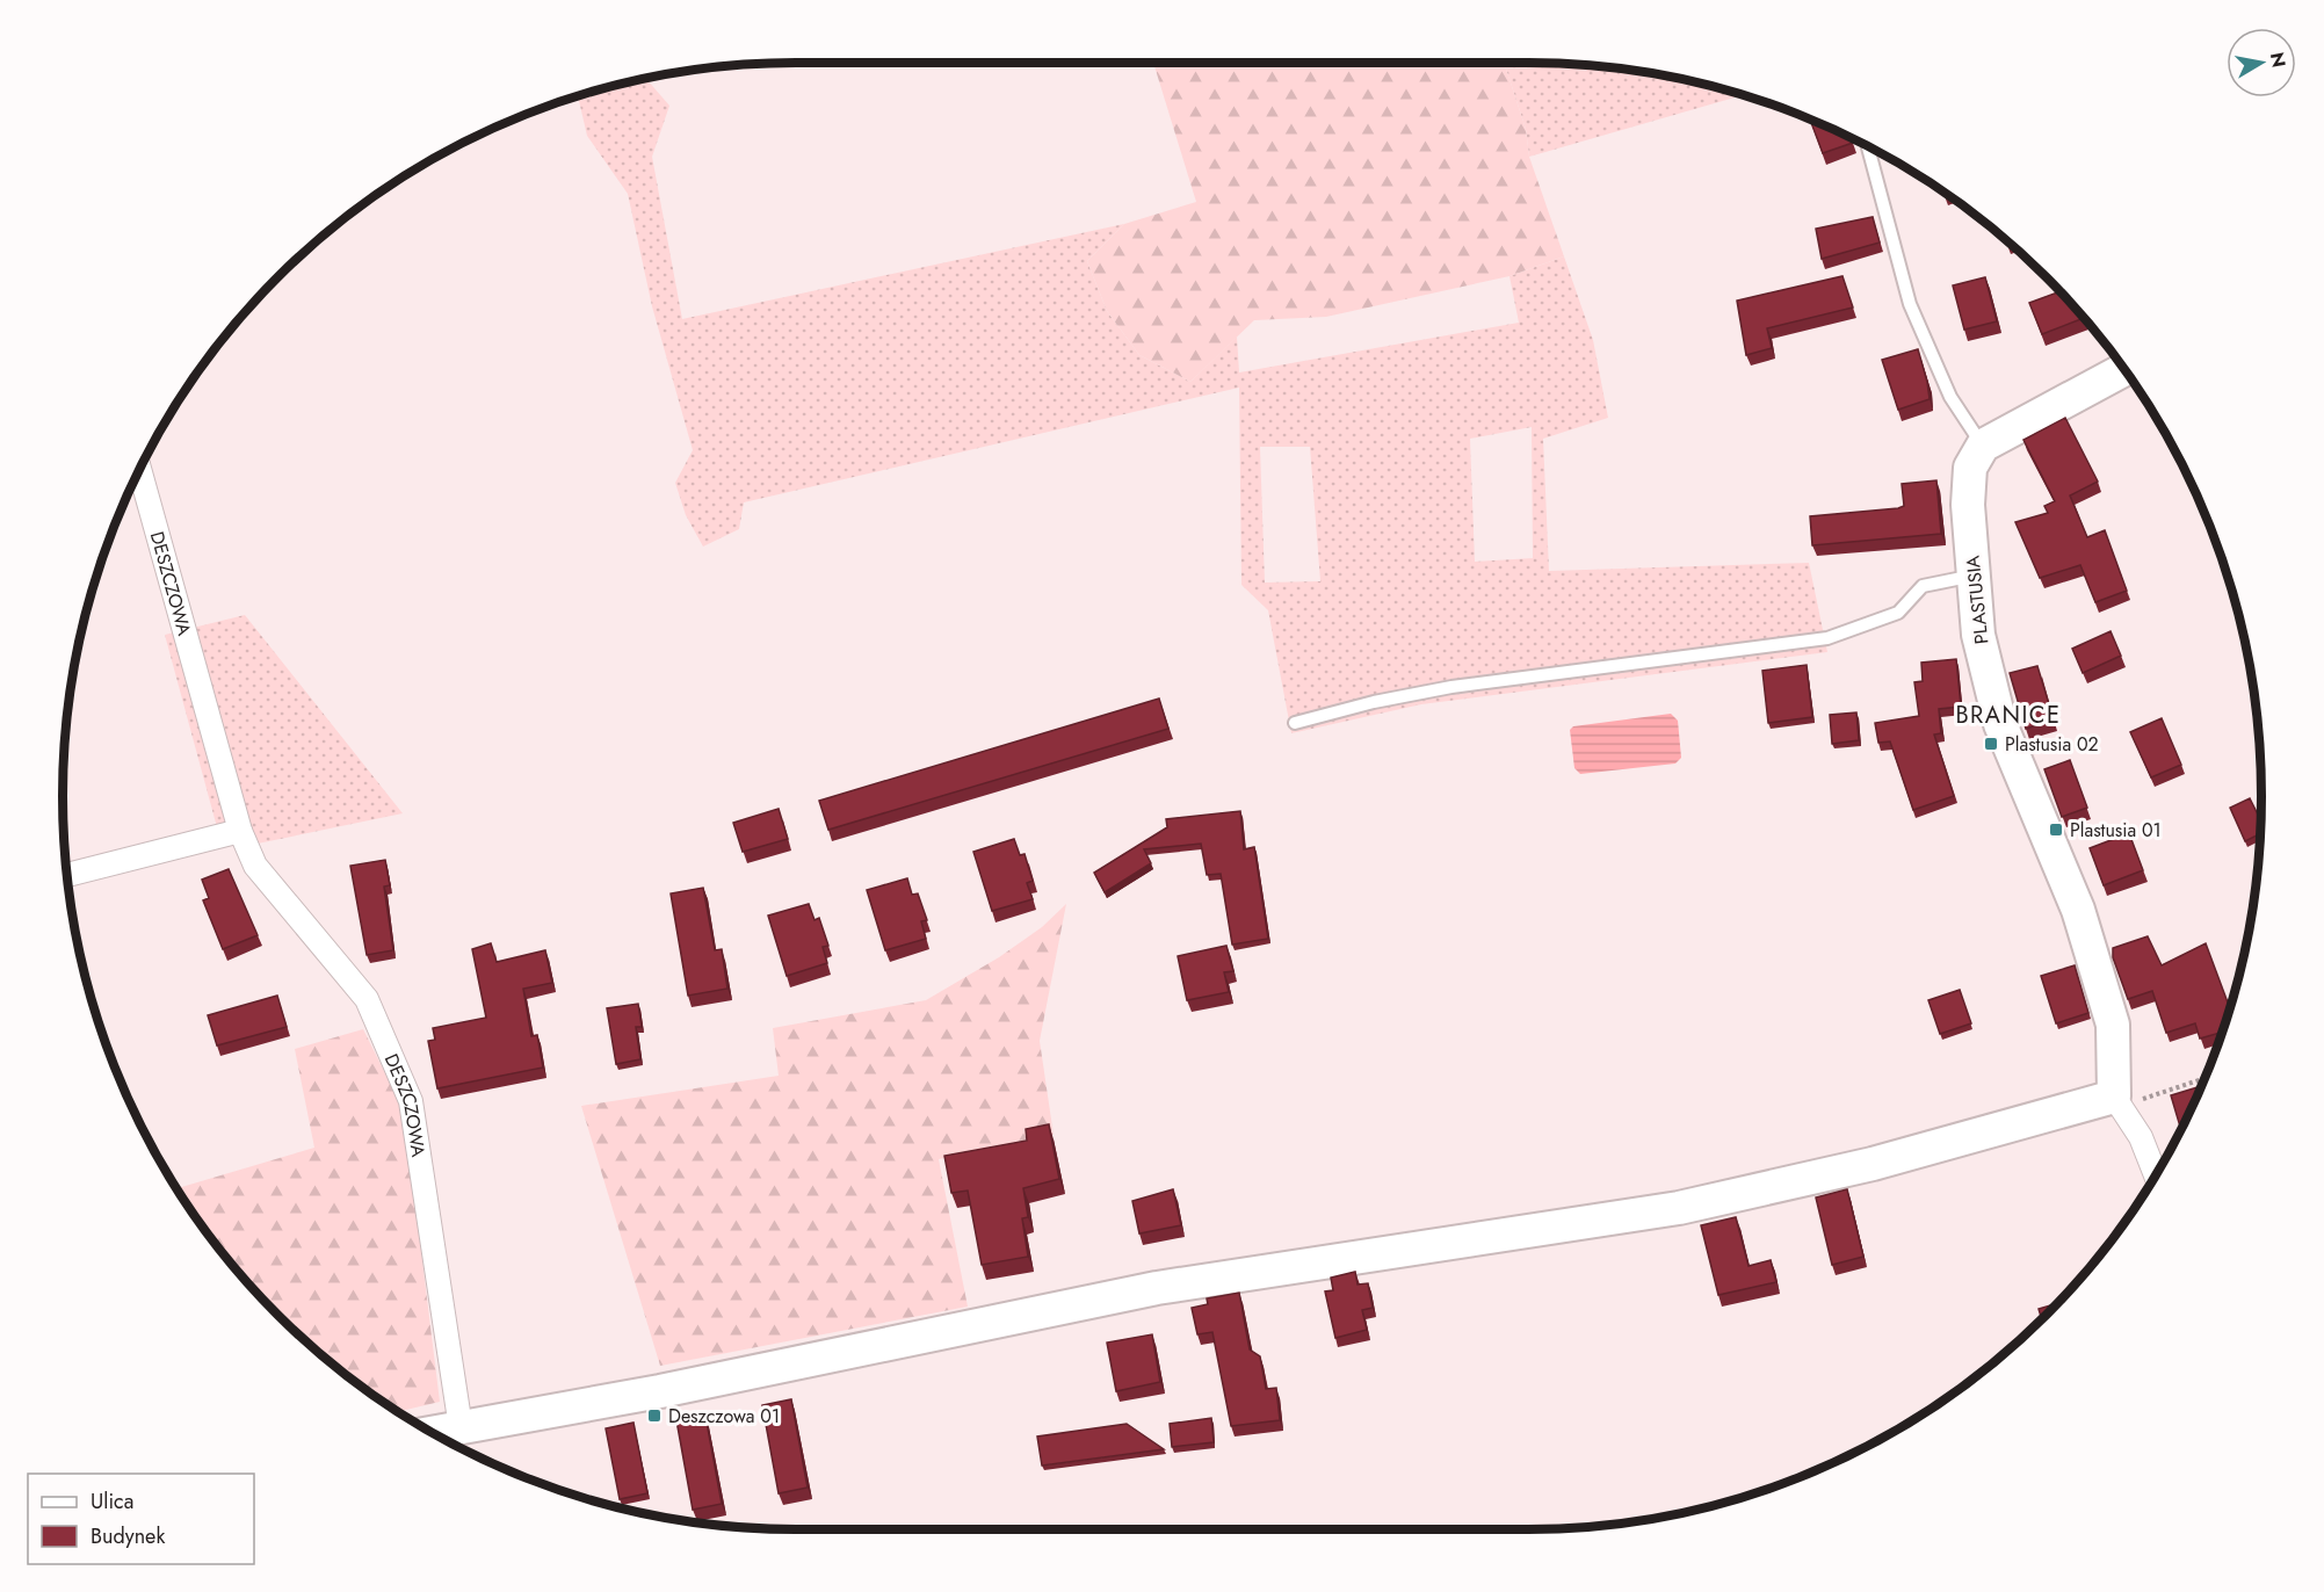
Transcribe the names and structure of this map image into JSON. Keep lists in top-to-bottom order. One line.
{"streets":{"street":["DESZCZOWA","PLASTUSIA"]},"districts":["BRANICE"],"places":{"transit":["Plastusia 02","Plastusia 01","Deszczowa 01"]},"legend":["Ulica","Budynek"],"north":"right"}
